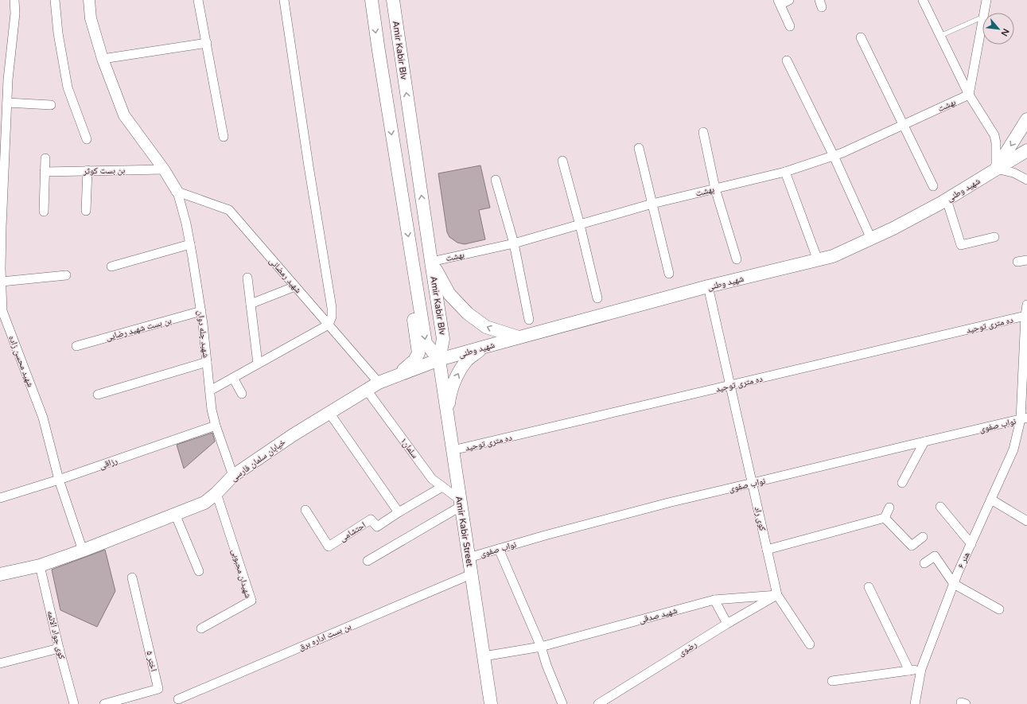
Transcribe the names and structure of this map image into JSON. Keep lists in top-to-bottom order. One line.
{"streets":{"main road":["Amir Kabir Blv","شهید وطنی","خیابان سلمان فارسی","Amir Kabir Street"],"street":["بهشت","بن بست کوثر","شهید رمضانی","ده متری توحید","بن بست شهید رضایی","شهید چله دوان","شهید محسن زاده","نواب صفوی","سلمان۱","رزاقی","کوی راد","احتشامی","هنر ۶","شهیدان محبوبی","شهید صدقی","کوی جواد الائمه","بن بست اداره برق","رضوی","اختر ۵"]},"crossings":[["Amir Kabir Blv","بهشت"],["Amir Kabir Blv","شهید وطنی"],["Amir Kabir Blv","خیابان سلمان فارسی"],["Amir Kabir Blv","Amir Kabir Street"],["شهید وطنی","خیابان سلمان فارسی"],["شهید وطنی","کوی راد"],["شهید وطنی","Amir Kabir Street"],["شهید رمضانی","شهید چله دوان"],["شهید رمضانی","خیابان سلمان فارسی"],["ده متری توحید","کوی راد"],["ده متری توحید","Amir Kabir Street"],["ده متری توحید","هنر ۶"],["بن بست شهید رضایی","شهید چله دوان"],["شهید چله دوان","خیابان سلمان فارسی"],["شهید چله دوان","رزاقی"],["شهید محسن زاده","خیابان سلمان فارسی"],["شهید محسن زاده","رزاقی"],["نواب صفوی","کوی راد"],["نواب صفوی","Amir Kabir Street"],["نواب صفوی","هنر ۶"],["سلمان۱","خیابان سلمان فارسی"],["سلمان۱","احتشامی"],["سلمان۱","Amir Kabir Street"],["خیابان سلمان فارسی","Amir Kabir Street"],["خیابان سلمان فارسی","شهیدان محبوبی"],["خیابان سلمان فارسی","کوی جواد الائمه"],["کوی راد","شهید صدقی"],["کوی راد","رضوی"],["Amir Kabir Street","شهید صدقی"],["Amir Kabir Street","بن بست اداره برق"],["شهید صدقی","رضوی"]],"north":"bottom right"}
